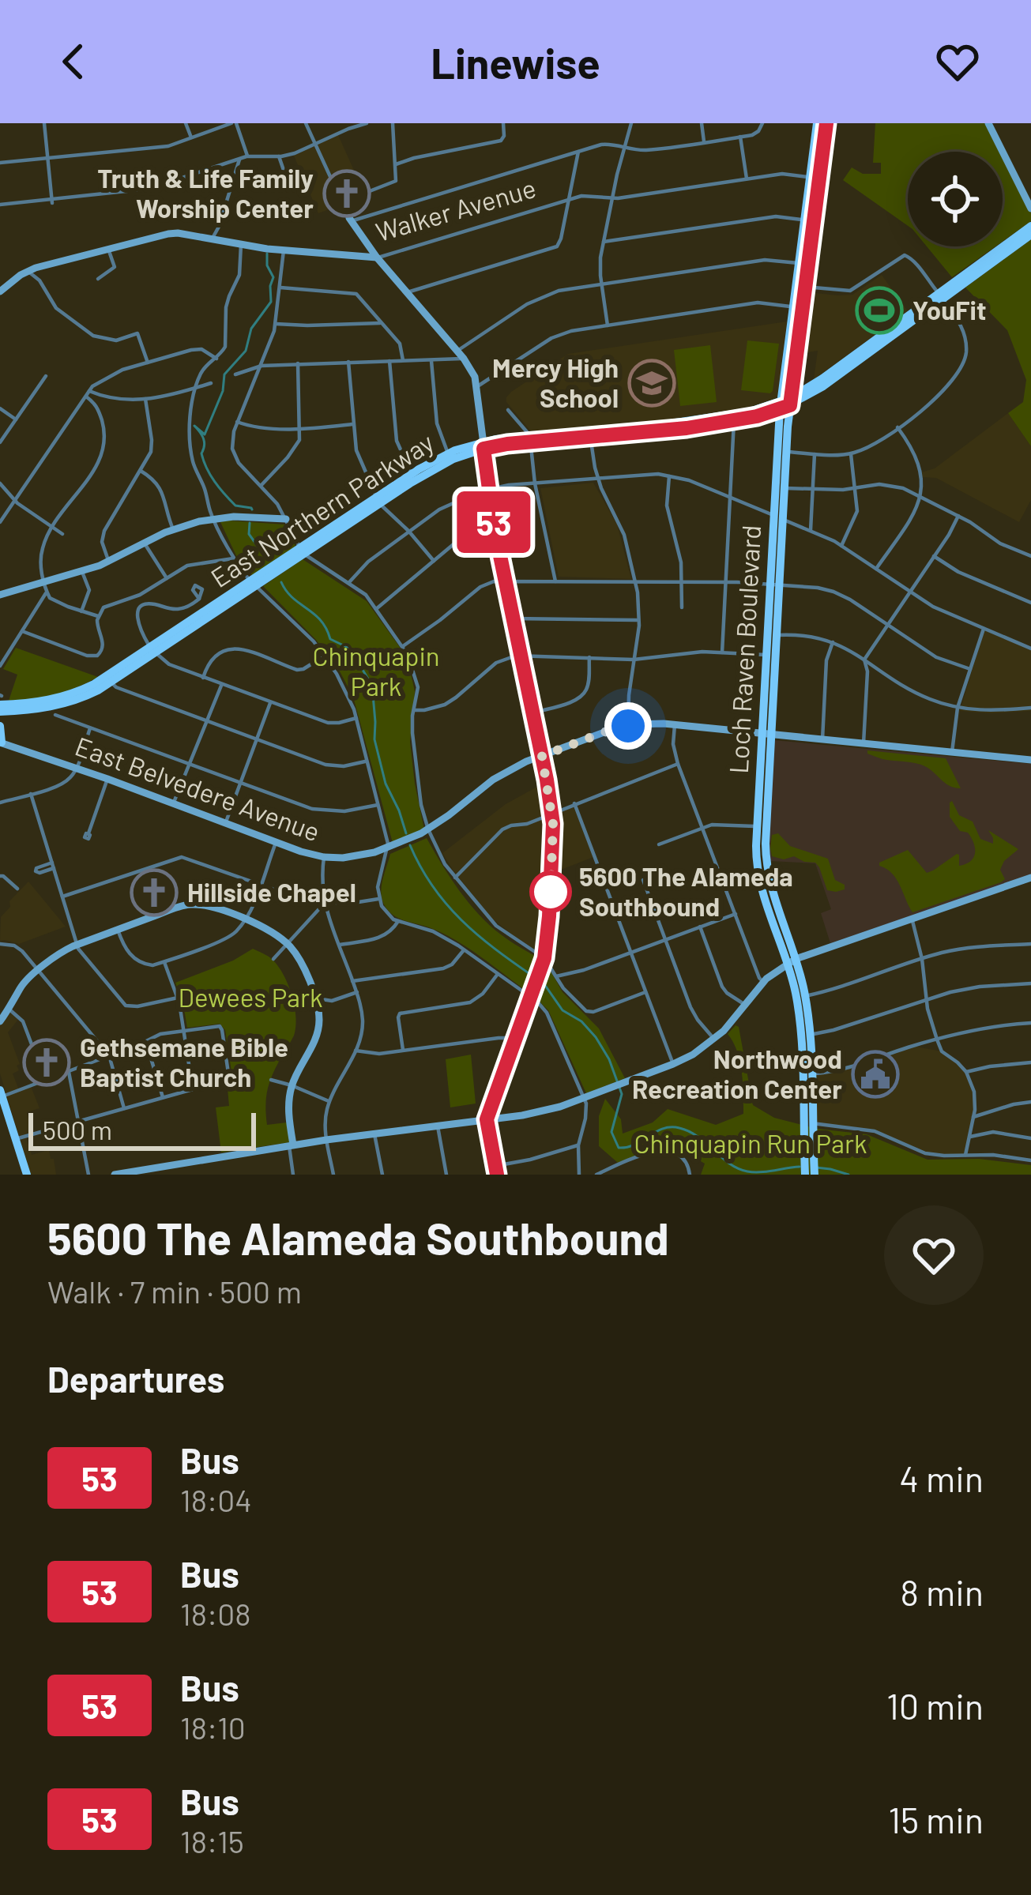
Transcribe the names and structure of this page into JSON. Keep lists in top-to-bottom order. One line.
{"streets":{"main road":["East Northern Parkway","Loch Raven Boulevard"],"street":["Walker Avenue","East Belvedere Avenue"]},"crossings":[["Walker Avenue","Loch Raven Boulevard"],["East Northern Parkway","Loch Raven Boulevard"],["Loch Raven Boulevard","East Belvedere Avenue"]],"parks":["Chinquapin Park","Dewees Park","Chinquapin Run Park"],"places":{"church":["Truth & Life Family Worship Center","Hillside Chapel","Gethsemane Bible Baptist Church"],"sports":["YouFit"],"school or university":["Mercy High School"],"other":["5600 The Alameda Southbound"],"public building":["Northwood Recreation Center"]},"lines":["bus line 53"],"scale_bar":"500 m","page":{"header":"Linewise","on_map":"53","scale":"500 m","heading":[["5600 The Alameda Southbound","Walk · 7 min · 500 m"],"Departures"],"list":[{"mark":"53","name":"Bus","note":"18:04","value":"4 min"},{"mark":"53","name":"Bus","note":"18:08","value":"8 min"},{"mark":"53","name":"Bus","note":"18:10","value":"10 min"},{"mark":"53","name":"Bus","note":"18:15","value":"15 min"}]}}
